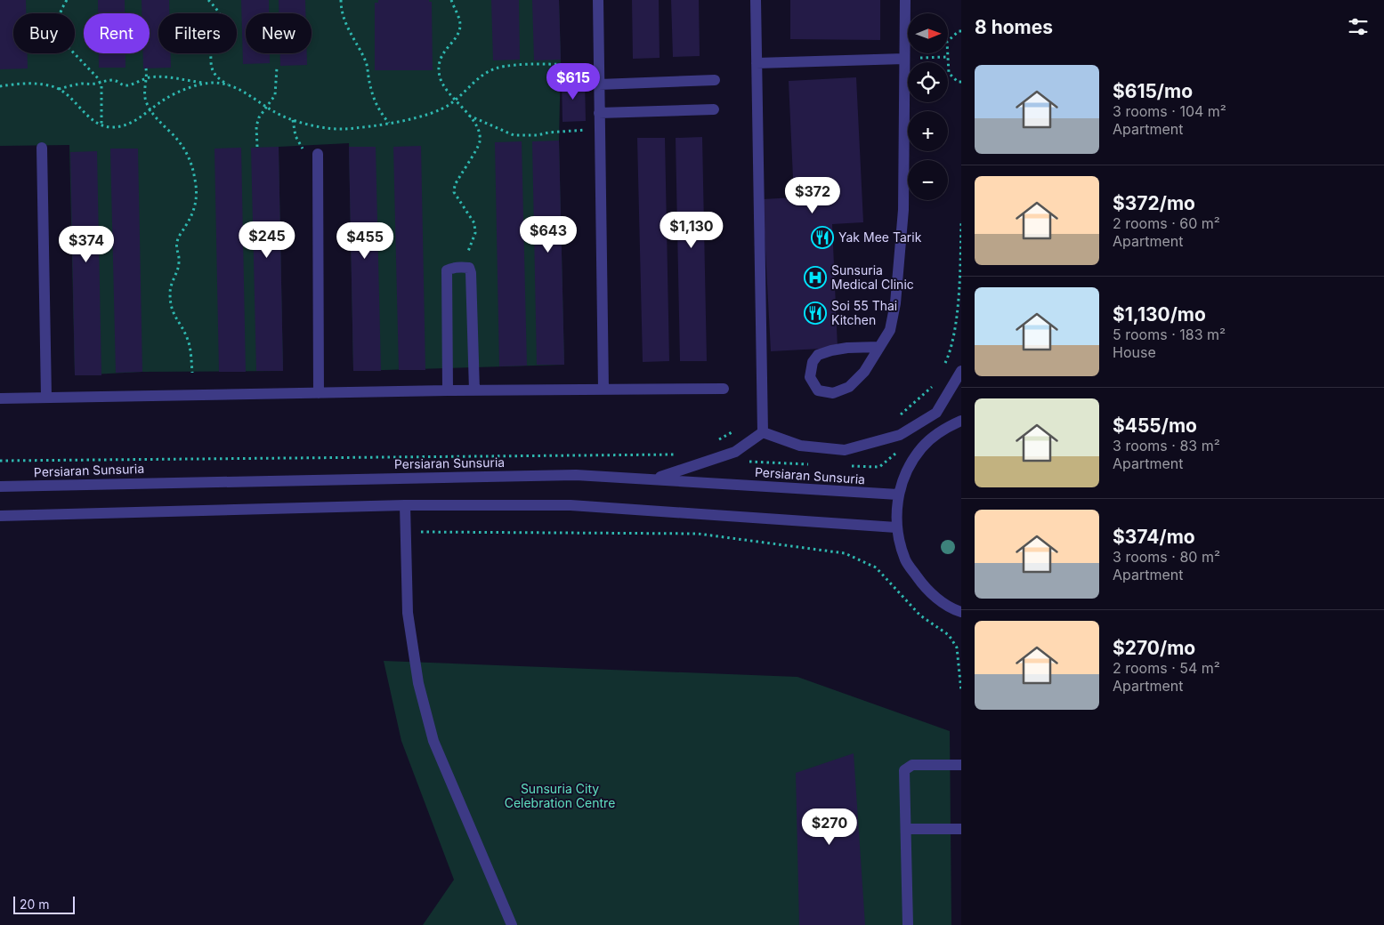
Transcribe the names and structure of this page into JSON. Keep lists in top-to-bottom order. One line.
{"streets":{"street":["Persiaran Sunsuria"]},"parks":["Sunsuria City Celebration Centre"],"places":{"restaurant":["Yak Mee Tarik","Soi 55 Thai Kitchen"],"hospital":["Sunsuria Medical Clinic"]},"scale_bar":"20 m","north":"right","page":{"heading":"8 homes","map_buttons":["+","−"],"chip":["Buy","Rent","Filters","New"],"list":[{"name":"$615/mo","note":"3 rooms · 104 m² · Apartment"},{"name":"$372/mo","note":"2 rooms · 60 m² · Apartment"},{"name":"$1,130/mo","note":"5 rooms · 183 m² · House"},{"name":"$455/mo","note":"3 rooms · 83 m² · Apartment"},{"name":"$374/mo","note":"3 rooms · 80 m² · Apartment"},{"name":"$270/mo","note":"2 rooms · 54 m² · Apartment"}],"price":["$615","$372","$1,130","$643","$245","$455","$374","$270"],"scale":"20 m"}}
